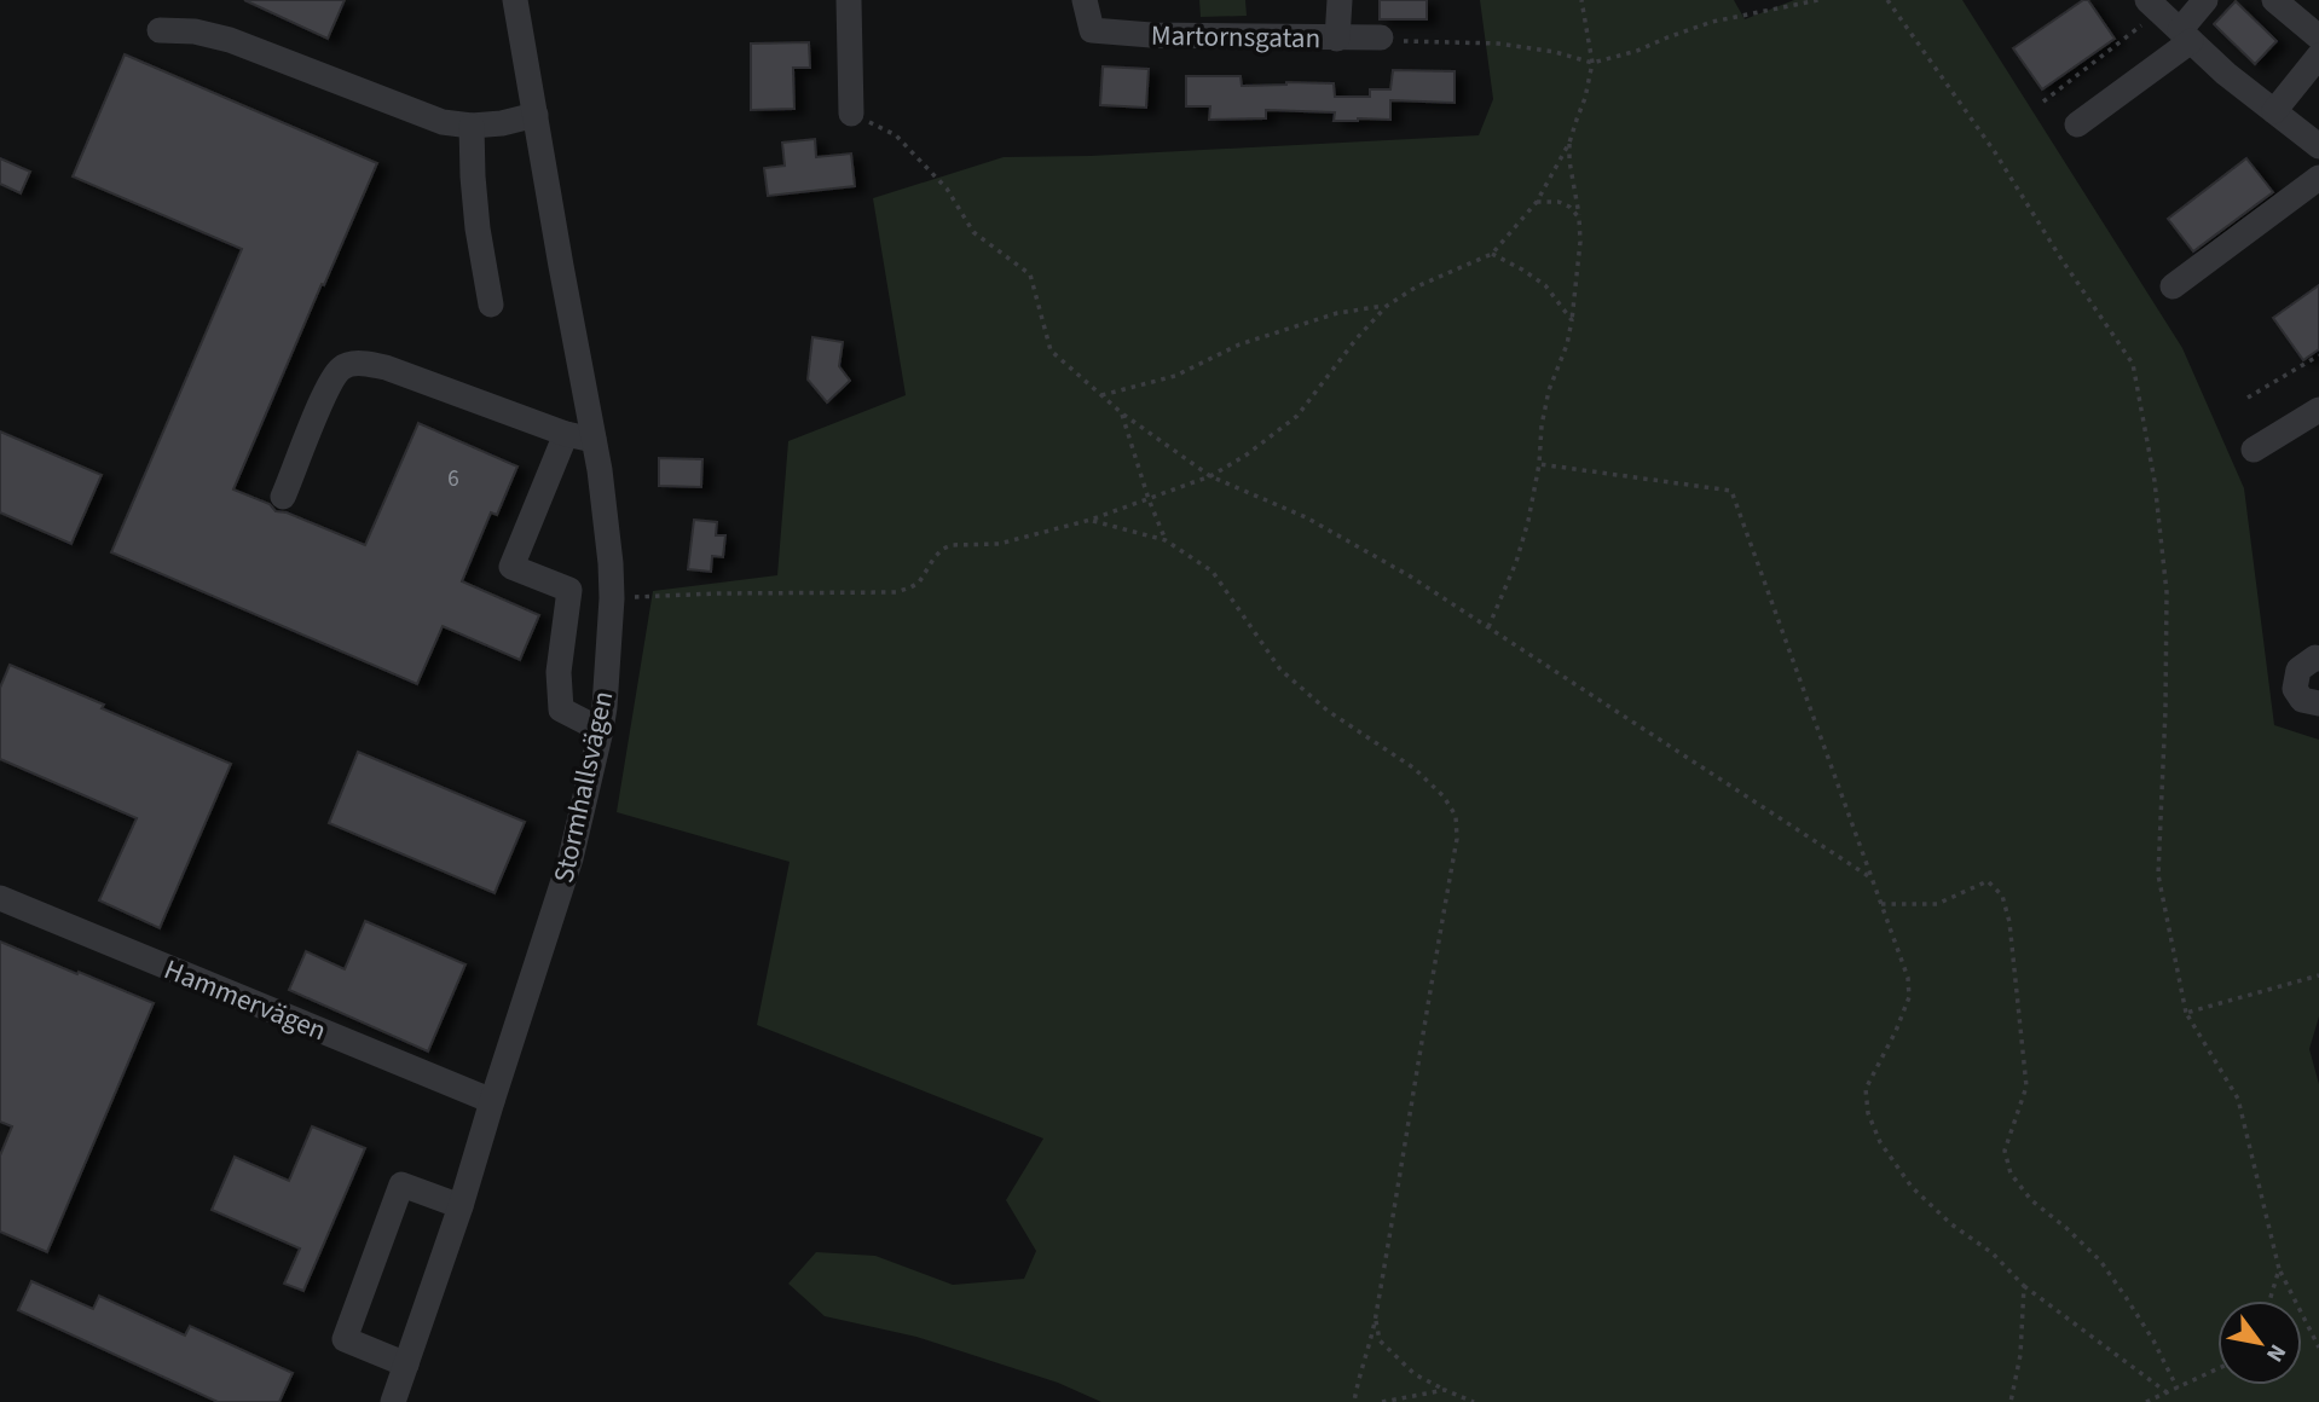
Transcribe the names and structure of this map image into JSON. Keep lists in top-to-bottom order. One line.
{"streets":{"street":["Martornsgatan","Stormhallsvägen","Hammervägen"]},"crossings":[["Stormhallsvägen","Hammervägen"]],"house_numbers":["6"],"north":"bottom right"}
